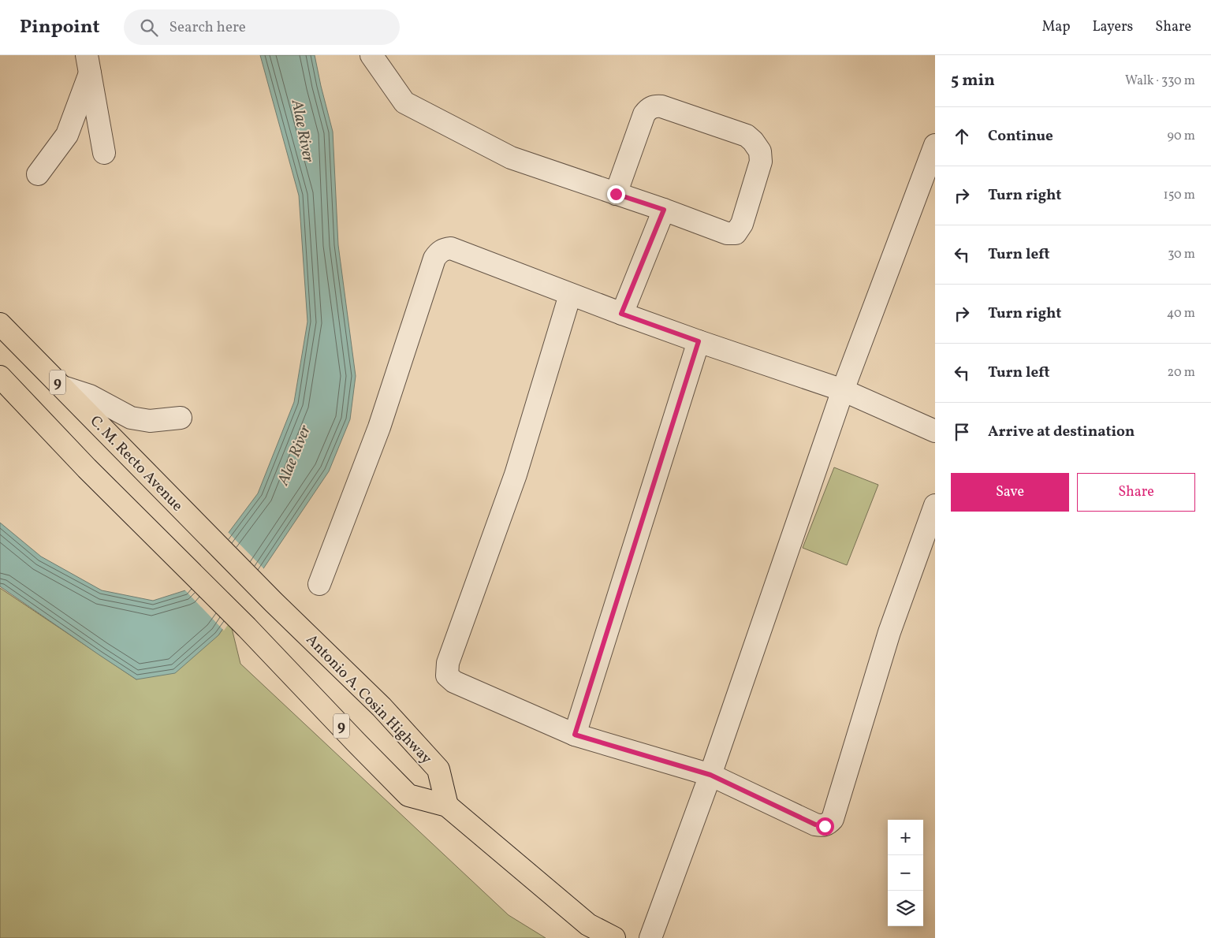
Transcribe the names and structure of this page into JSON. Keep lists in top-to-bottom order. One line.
{"streets":{"highway":["9","C. M. Recto Avenue","Antonio A. Cosin Highway"]},"crossings":[["9","Antonio A. Cosin Highway"],["C. M. Recto Avenue","Antonio A. Cosin Highway"]],"water":["Alae River"],"page":{"header":"Pinpoint","search":"Search here","nav":["Map","Layers","Share"],"heading":["5 min","Walk · 330 m"],"list":[["Continue","90 m"],["Turn right","150 m"],["Turn left","30 m"],["Turn right","40 m"],["Turn left","20 m"],"Arrive at destination"],"buttons":["Save","Share"],"map_buttons":["+","−"]}}
